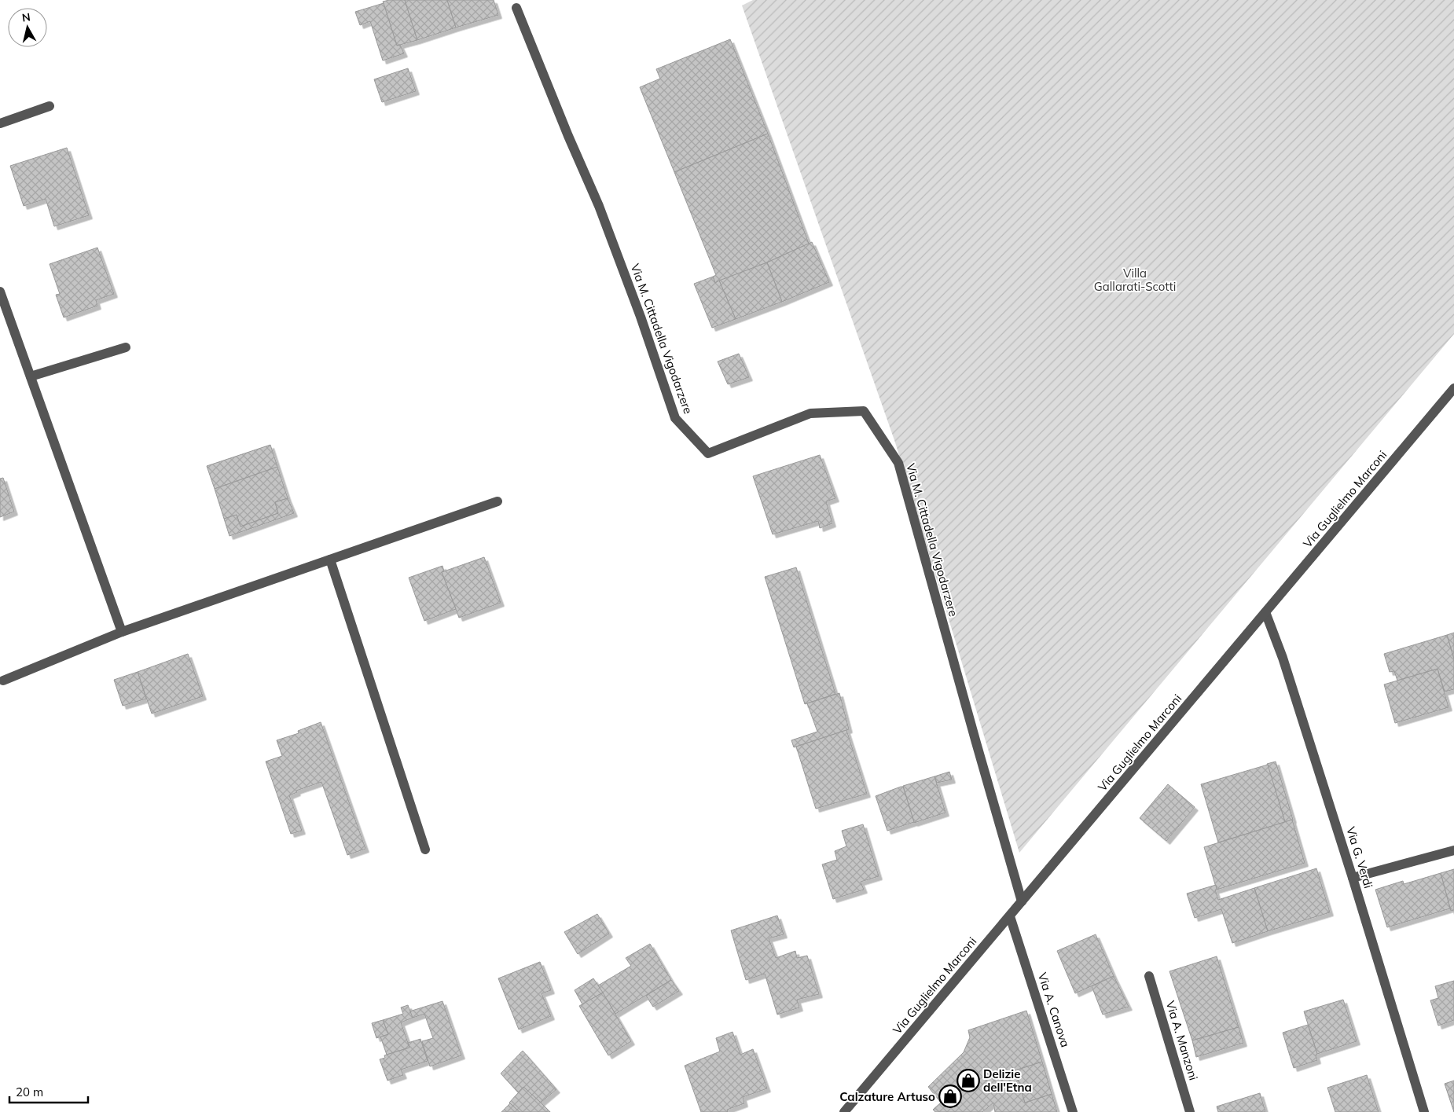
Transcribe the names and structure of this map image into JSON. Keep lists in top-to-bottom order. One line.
{"streets":{"street":["Via M. Cittadella Vigodarzere","Via Guglielmo Marconi","Via G. Verdi","Via A. Canova","Via A. Manzoni"]},"crossings":[["Via M. Cittadella Vigodarzere","Via Guglielmo Marconi"],["Via Guglielmo Marconi","Via G. Verdi"],["Via Guglielmo Marconi","Via A. Canova"]],"parks":["Villa Gallarati-Scotti"],"places":{"shop":["Delizie dell'Etna","Calzature Artuso"]},"scale_bar":"20 m","north":"top"}
